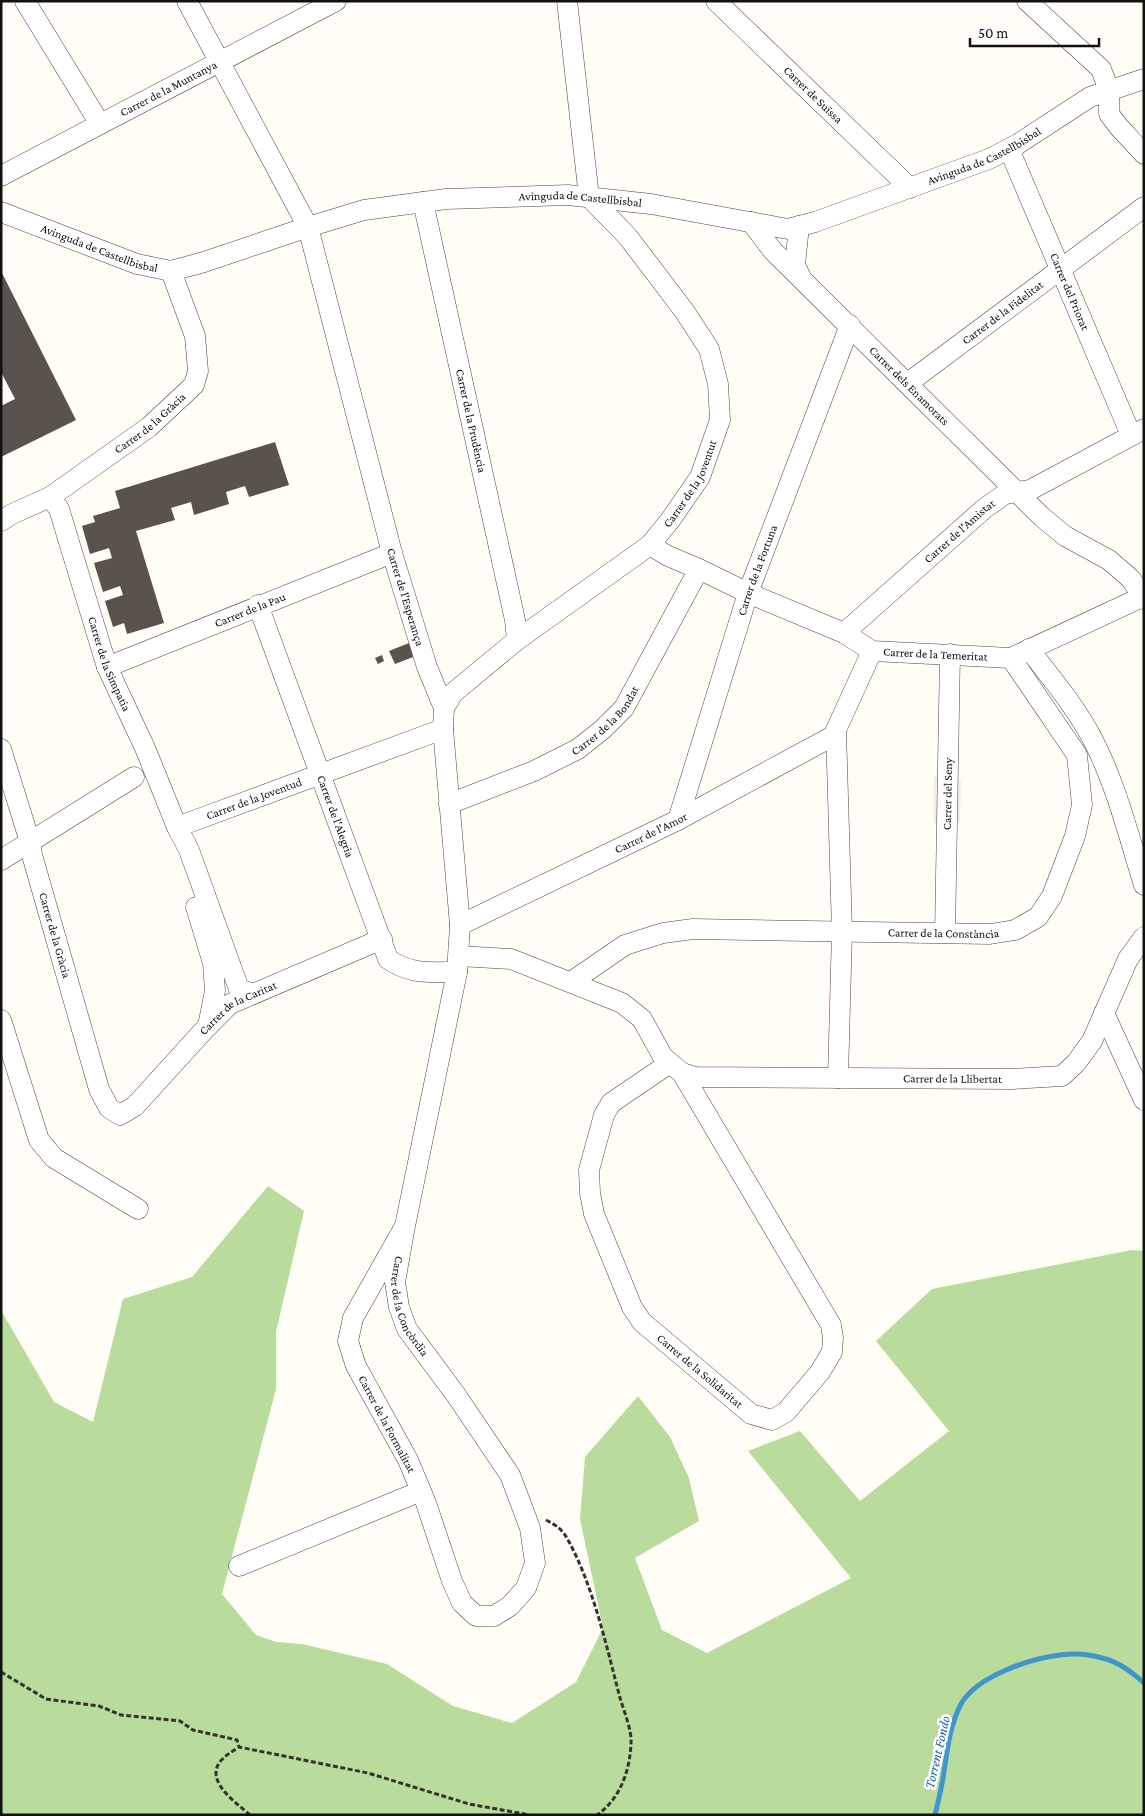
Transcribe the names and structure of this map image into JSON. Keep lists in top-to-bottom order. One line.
{"streets":{"street":["Carrer de la Muntanya","Carrer de Suïssa","Avinguda de Castellbisbal","Carrer del Priorat","Carrer de la Fidelitat","Carrer dels Enamorats","Carrer de la Prudència","Carrer de la Gràcia","Carrer de la Joventut","Carrer de l'Amistat","Carrer de la Fortuna","Carrer de l'Esperança","Carrer de la Pau","Carrer de la Temeritat","Carrer de la Simpatia","Carrer de la Bondat","Carrer del Seny","Carrer de la Joventud","Carrer de l'Alegria","Carrer de l'Amor","Carrer de la Constància","Carrer de la Caritat","Carrer de la Llibertat","Carrer de la Concòrdia","Carrer de la Solidaritat","Carrer de la Formalitat"]},"crossings":[["Carrer de la Muntanya","Carrer de l'Esperança"],["Carrer de Suïssa","Avinguda de Castellbisbal"],["Avinguda de Castellbisbal","Carrer del Priorat"],["Avinguda de Castellbisbal","Carrer dels Enamorats"],["Avinguda de Castellbisbal","Carrer de la Prudència"],["Avinguda de Castellbisbal","Carrer de la Gràcia"],["Avinguda de Castellbisbal","Carrer de la Joventut"],["Avinguda de Castellbisbal","Carrer de l'Esperança"],["Carrer del Priorat","Carrer de la Fidelitat"],["Carrer del Priorat","Carrer de l'Amistat"],["Carrer de la Fidelitat","Carrer dels Enamorats"],["Carrer dels Enamorats","Carrer de l'Amistat"],["Carrer dels Enamorats","Carrer de la Fortuna"],["Carrer dels Enamorats","Carrer de la Temeritat"],["Carrer de la Prudència","Carrer de la Joventut"],["Carrer de la Gràcia","Carrer de la Simpatia"],["Carrer de la Gràcia","Carrer de la Caritat"],["Carrer de la Joventut","Carrer de l'Esperança"],["Carrer de la Joventut","Carrer de la Temeritat"],["Carrer de l'Amistat","Carrer de la Temeritat"],["Carrer de la Fortuna","Carrer de la Temeritat"],["Carrer de la Fortuna","Carrer de l'Amor"],["Carrer de l'Esperança","Carrer de la Pau"],["Carrer de l'Esperança","Carrer de la Bondat"],["Carrer de l'Esperança","Carrer de la Joventud"],["Carrer de l'Esperança","Carrer de l'Alegria"],["Carrer de l'Esperança","Carrer de l'Amor"],["Carrer de l'Esperança","Carrer de la Concòrdia"],["Carrer de la Pau","Carrer de la Simpatia"],["Carrer de la Pau","Carrer de l'Alegria"],["Carrer de la Temeritat","Carrer de la Bondat"],["Carrer de la Temeritat","Carrer del Seny"],["Carrer de la Temeritat","Carrer de la Constància"],["Carrer de la Simpatia","Carrer de la Joventud"],["Carrer de la Simpatia","Carrer de la Caritat"],["Carrer del Seny","Carrer de la Constància"],["Carrer de la Joventud","Carrer de l'Alegria"],["Carrer de l'Alegria","Carrer de la Constància"],["Carrer de l'Alegria","Carrer de la Caritat"],["Carrer de l'Alegria","Carrer de la Concòrdia"],["Carrer de l'Alegria","Carrer de la Solidaritat"],["Carrer de la Constància","Carrer de la Solidaritat"],["Carrer de la Llibertat","Carrer de la Solidaritat"],["Carrer de la Concòrdia","Carrer de la Formalitat"]],"water":["Torrent Fondo"],"scale_bar":"50 m"}
